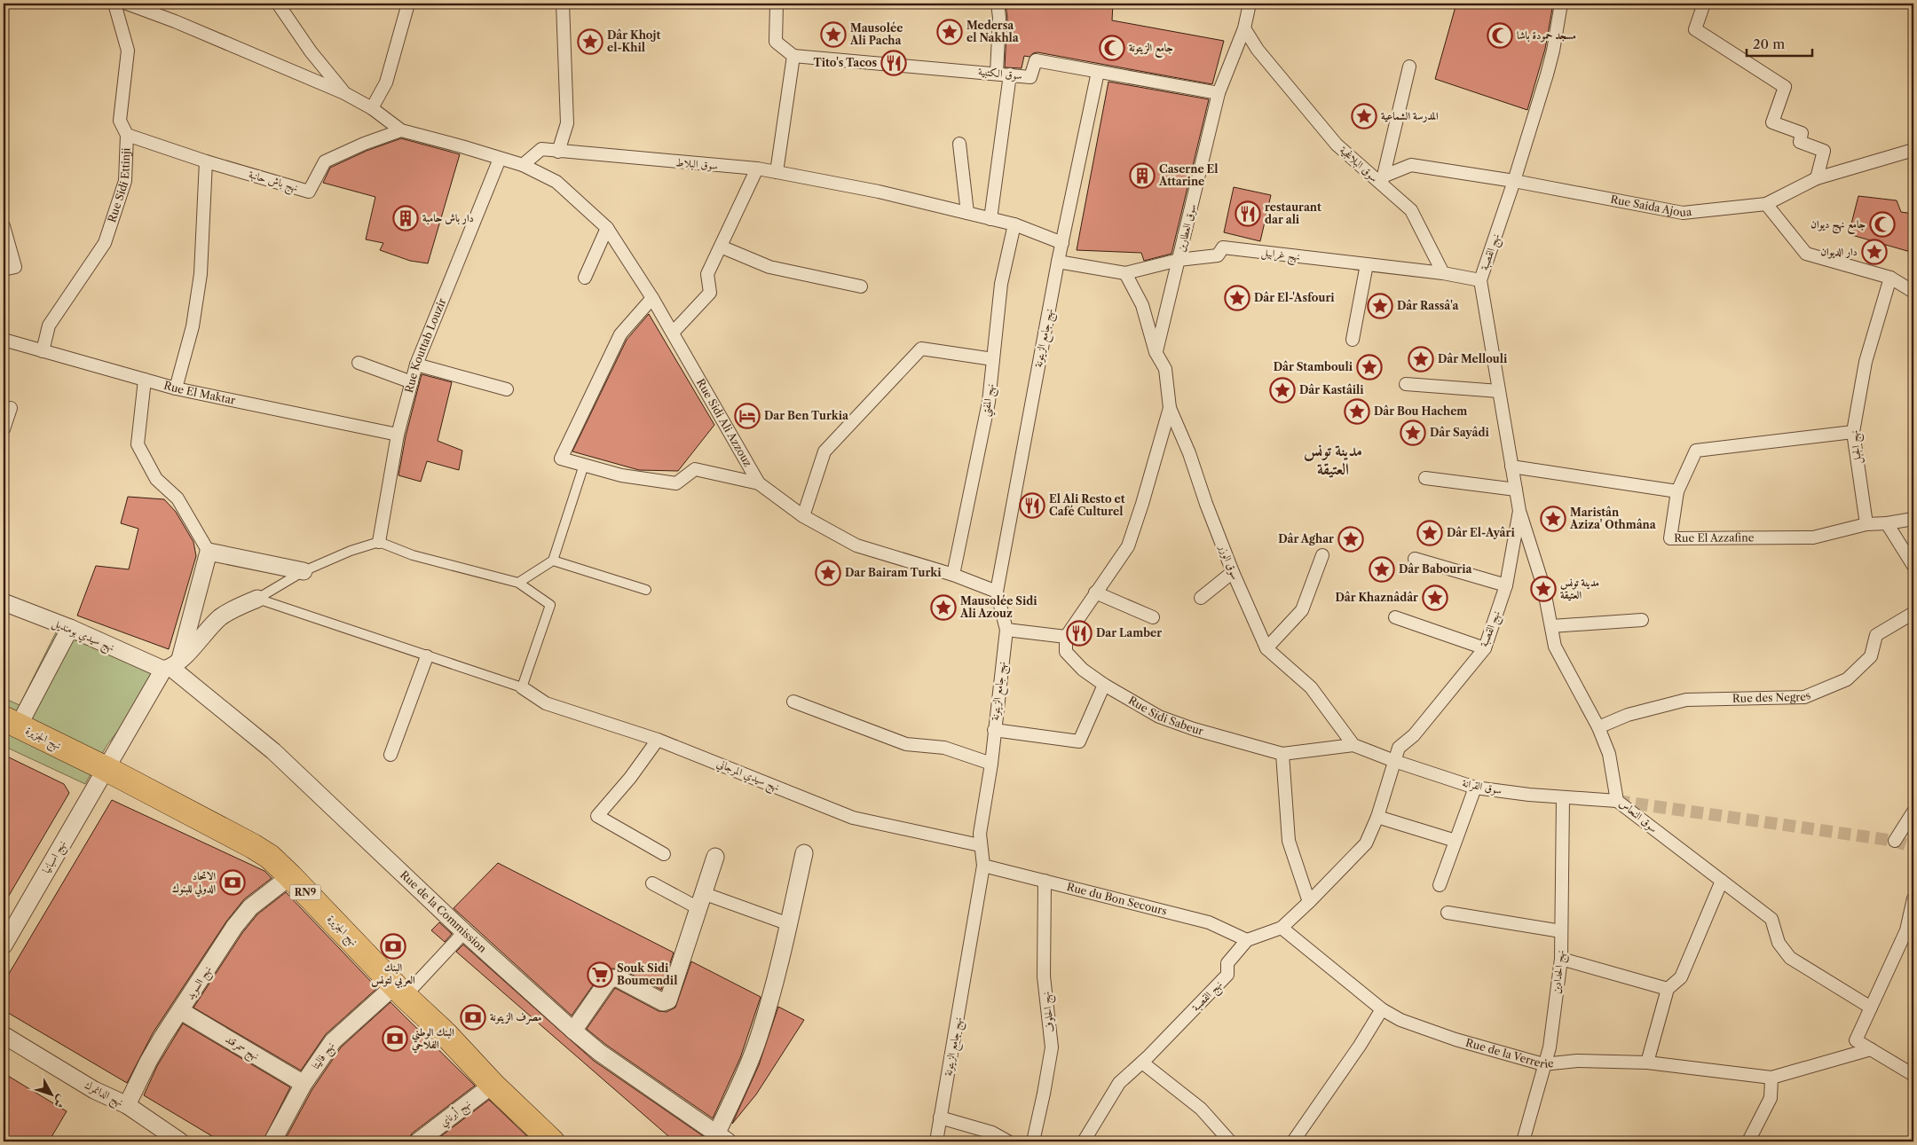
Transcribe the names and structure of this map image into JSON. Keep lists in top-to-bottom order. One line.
{"streets":{"main road":["نهج الجزيرة","RN9"],"street":["سوق الكتبية","سوق البلاط","سوق البلاغجية","نهج باش حانبة","Rue Sidi Ettinji","Rue Saida Ajoua","سوق العطارين","نهج القصبة","نهج غرابيل","نهج جامع الزيتونة","Rue Kouttab Louzir","Rue El Maktar","نهج المفتي","Rue Sidi Ali Azzouz","نهج الجبل","Rue El Azzafine","سوق الوزر","نهج سيدي بومنديل","Rue des Negres","Rue Sidi Sabeur","نهج سيدي المرجاني","سوق القرانة","سوق النحاس","نهج اسبانيا","Rue du Bon Secours","Rue de la Commission","نهج الحدادين","نهج السويد","نهج الحلوف","نهج سمرقند","Rue de la Verrerie","نهج فاليتا","نهج الدانمرك","نهج أبرناي"]},"crossings":[["سوق الكتبية","سوق العطارين"],["سوق الكتبية","نهج جامع الزيتونة"],["سوق البلاط","نهج جامع الزيتونة"],["سوق البلاط","نهج المفتي"],["سوق البلاط","Rue Sidi Ali Azzouz"],["سوق البلاغجية","Rue Saida Ajoua"],["سوق البلاغجية","سوق العطارين"],["سوق البلاغجية","نهج غرابيل"],["نهج باش حانبة","Rue Sidi Ettinji"],["Rue Sidi Ettinji","Rue El Maktar"],["Rue Saida Ajoua","نهج القصبة"],["سوق العطارين","نهج غرابيل"],["سوق العطارين","سوق الوزر"],["نهج القصبة","سوق القرانة"],["نهج القصبة","سوق النحاس"],["نهج القصبة","Rue du Bon Secours"],["نهج القصبة","Rue de la Verrerie"],["نهج غرابيل","نهج جامع الزيتونة"],["نهج جامع الزيتونة","Rue Sidi Ali Azzouz"],["نهج جامع الزيتونة","نهج سيدي المرجاني"],["نهج جامع الزيتونة","Rue du Bon Secours"],["Rue Kouttab Louzir","Rue El Maktar"],["نهج المفتي","Rue Sidi Ali Azzouz"],["نهج الجبل","Rue El Azzafine"],["سوق الوزر","Rue Sidi Sabeur"],["سوق الوزر","سوق القرانة"],["نهج سيدي بومنديل","نهج اسبانيا"],["نهج سيدي بومنديل","Rue de la Commission"],["Rue des Negres","سوق النحاس"],["Rue Sidi Sabeur","سوق القرانة"],["نهج الجزيرة","نهج اسبانيا"],["نهج الجزيرة","نهج السويد"],["نهج الجزيرة","نهج فاليتا"],["نهج الجزيرة","نهج أبرناي"],["سوق القرانة","سوق النحاس"],["سوق القرانة","نهج الحدادين"],["نهج اسبانيا","Rue de la Commission"],["Rue du Bon Secours","نهج الحلوف"],["نهج الحدادين","Rue de la Verrerie"],["نهج السويد","نهج سمرقند"],["نهج السويد","نهج الدانمرك"],["نهج سمرقند","نهج فاليتا"]],"districts":["مدينة تونس العتيقة"],"places":{"place":["Medersa el Nakhla","Mausolée Ali Pacha","Dâr Khojt el-Khil","المدرسة الشماعية","دار الديوان","Dâr El-'Asfouri","Dâr Rassâ'a","Dâr Mellouli","Dâr Stambouli","Dâr Kastâili","Dâr Bou Hachem","Dâr Sayâdi","Maristân Aziza' Othmâna","Dâr El-Ayâri","Dâr Aghar","Dâr Babouria","Dar Bairam Turki","مدينة تونس العتيقة","Dâr Khaznâdâr","Mausolée Sidi Ali Azouz"],"mosque":["مسجد حمودة باشا","جامع الزيتونة","جامع نهج ديوان"],"restaurant":["Tito's Tacos","restaurant dar ali","El Ali Resto et Café Culturel","Dar Lamber"],"building":["Caserne El Attarine","دار باش حامبة"],"hotel":["Dar Ben Turkia"],"bank":["الاتحاد الدولي للبنوك","البنك العربي لتونس","مصرف الزيتونة","البنك الوطني الفلاحي"],"supermarket":["Souk Sidi Boumendil"]},"scale_bar":"20 m","north":"bottom right"}
